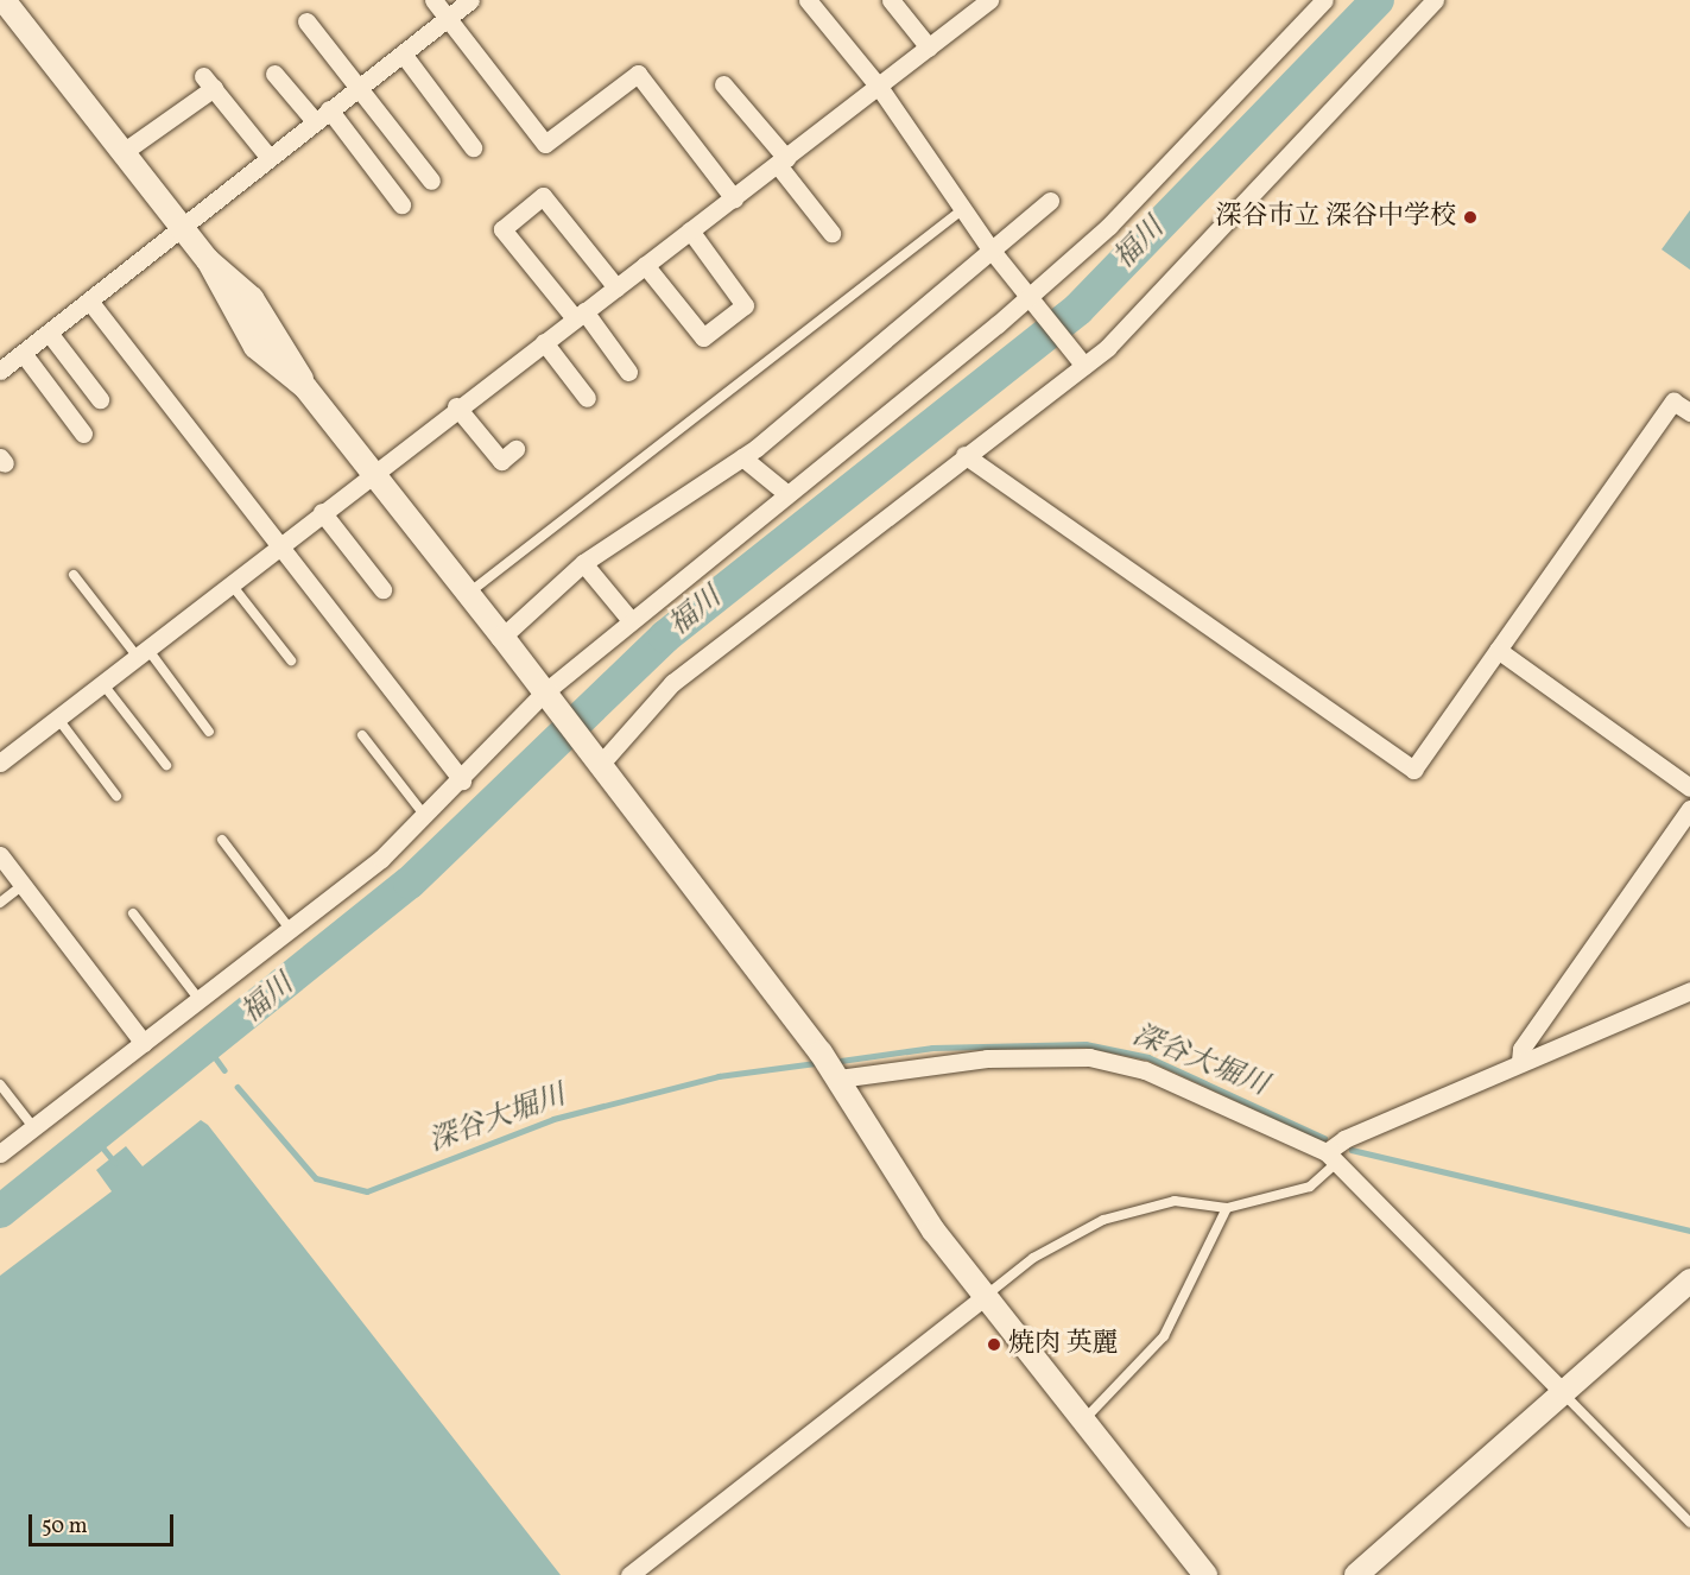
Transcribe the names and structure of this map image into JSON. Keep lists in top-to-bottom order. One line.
{"water":["福川","深谷大堀川"],"places":["深谷市立 深谷中学校","焼肉 英麗"],"scale_bar":"50 m"}
